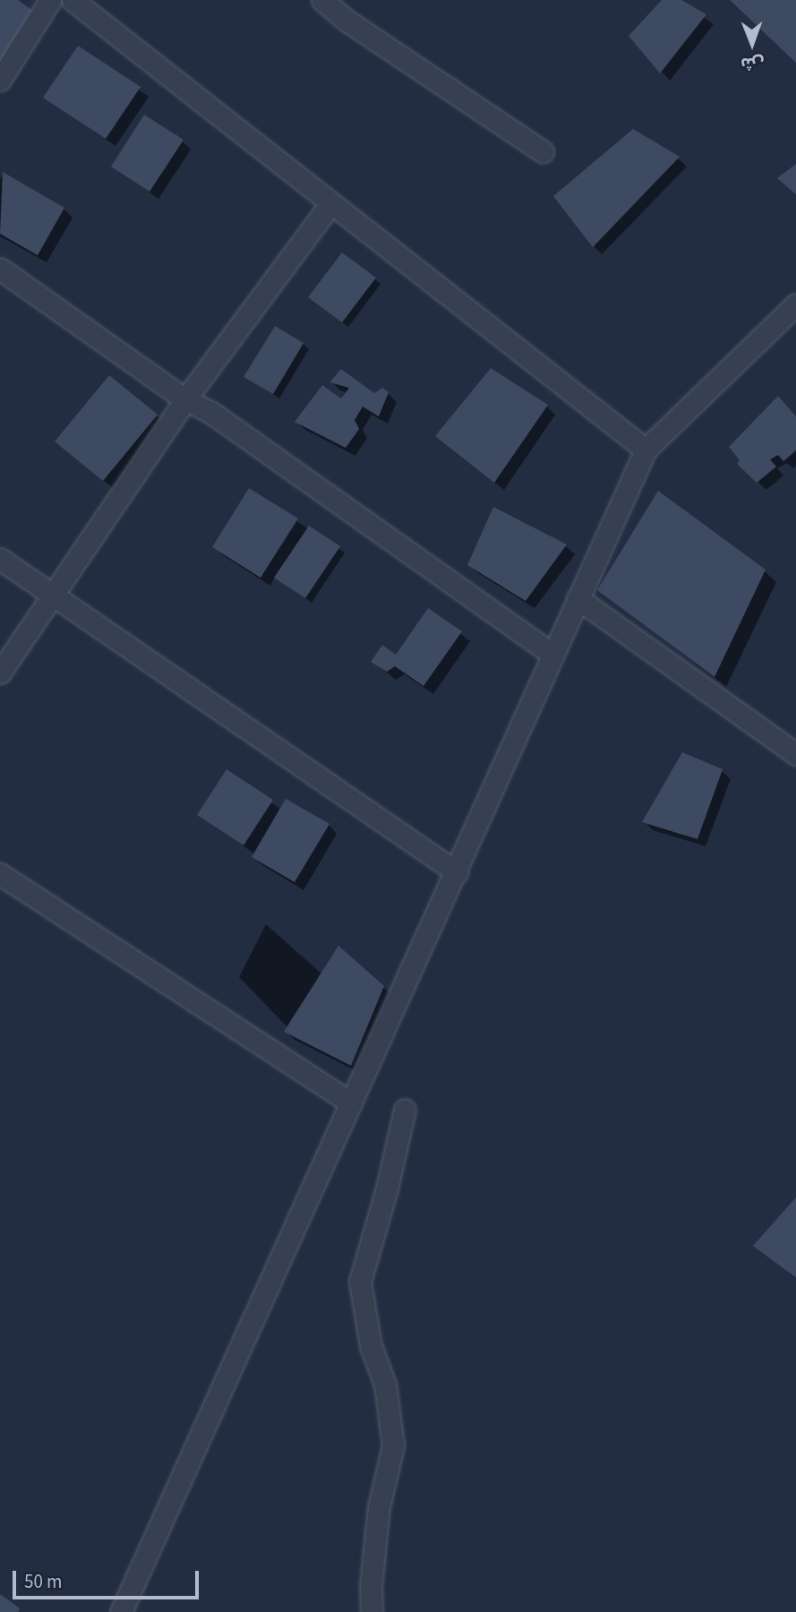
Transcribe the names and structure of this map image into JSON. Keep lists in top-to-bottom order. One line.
{"scale_bar":"50 m","north":"bottom"}
